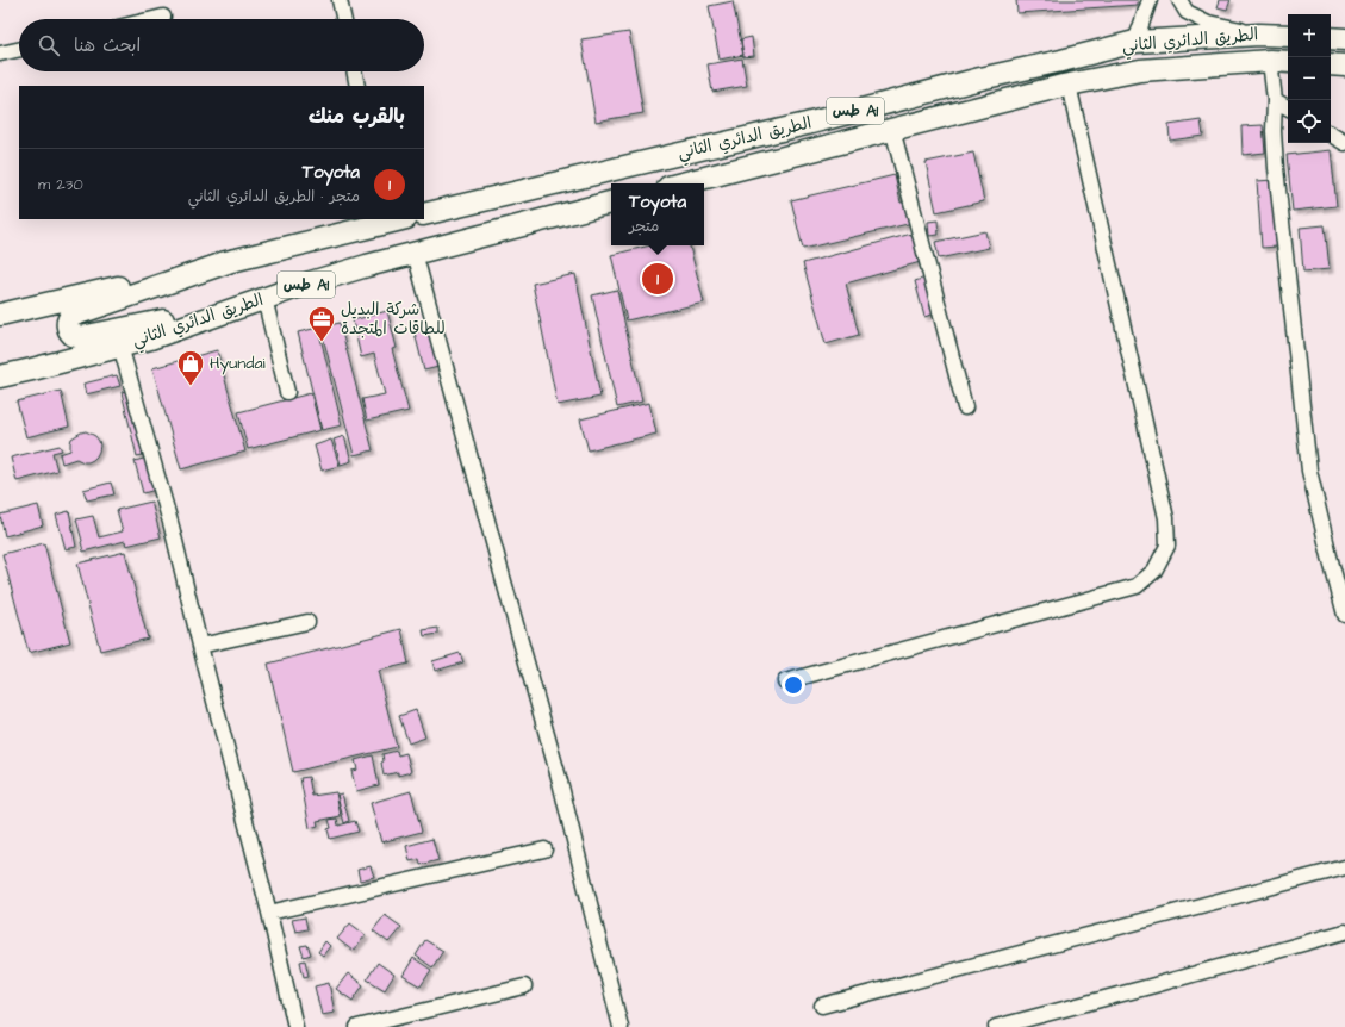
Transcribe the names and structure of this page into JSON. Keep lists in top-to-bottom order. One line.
{"streets":{"highway":["الطريق الدائري الثاني","طس A1"]},"places":{"office":["شركة البديل للطاقات المتجدة"],"shop":["Hyundai"]},"page":{"map_buttons":["+","−"],"search":"ابحث هنا","heading":"بالقرب منك","list":[{"mark":"1","name":"Toyota","note":"متجر · الطريق الدائري الثاني","value":"230 m"}],"popup":["Toyota","متجر"],"pins":"1"}}
